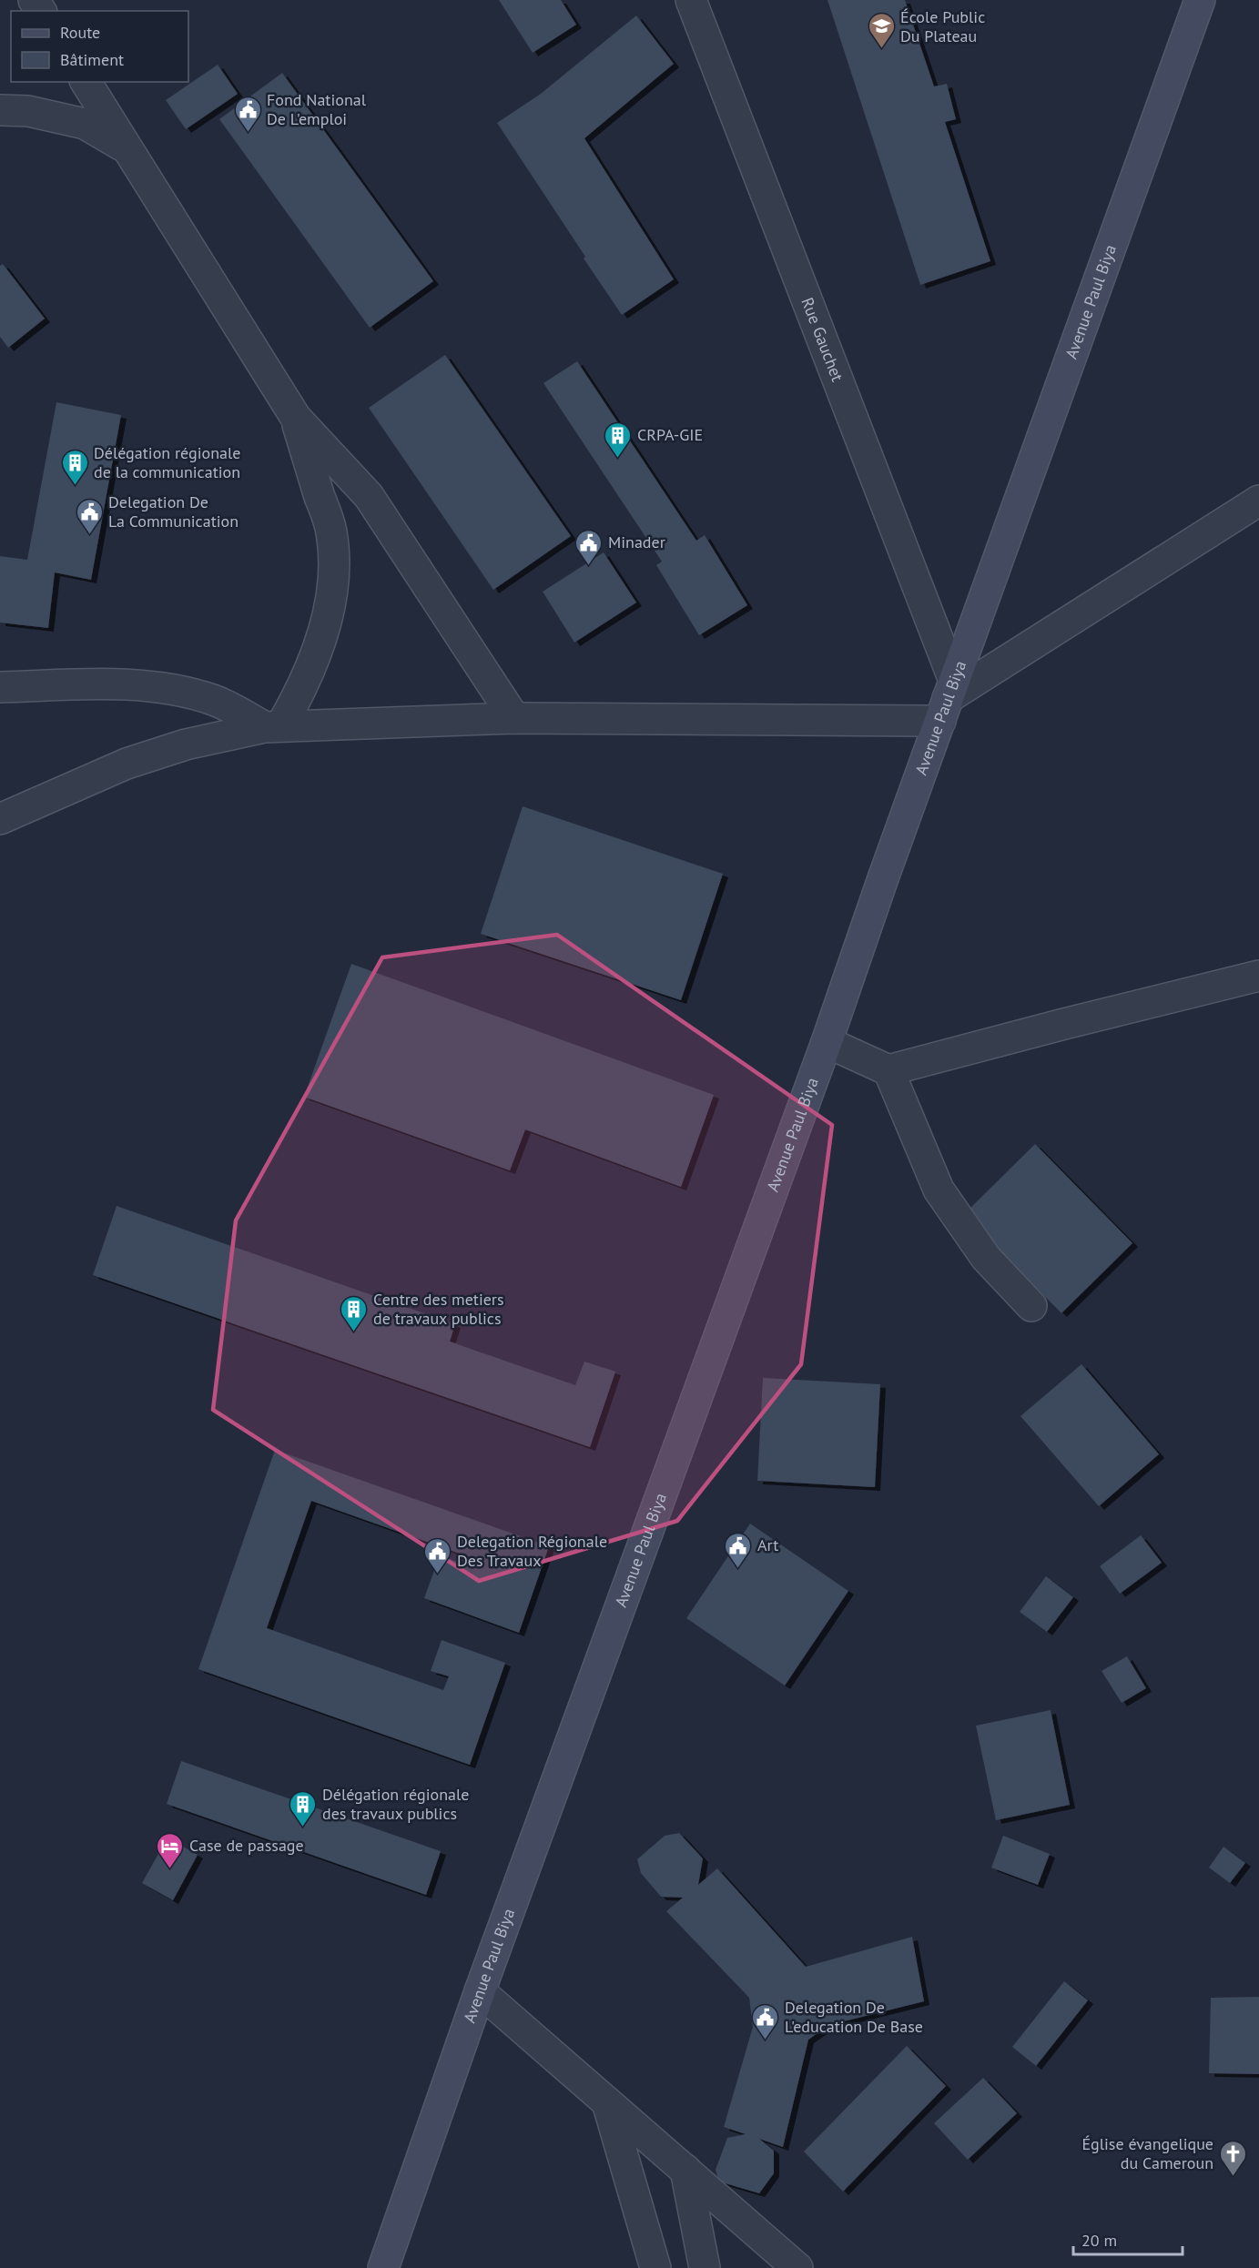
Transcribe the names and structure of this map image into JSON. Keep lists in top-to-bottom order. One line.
{"streets":{"main road":["Avenue Paul Biya"],"street":["Rue Gauchet"]},"crossings":[["Avenue Paul Biya","Rue Gauchet"]],"places":{"school or university":["École Public Du Plateau"],"public building":["Fond National De L'emploi","Delegation De La Communication","Minader","Art","Delegation Régionale Des Travaux","Delegation De L'education De Base"],"building":["CRPA-GIE","Délégation régionale de la communication","Centre des metiers de travaux publics","Délégation régionale des travaux publics"],"hotel":["Case de passage"],"church":["Église évangelique du Cameroun"]},"legend":["Route","Bâtiment"],"scale_bar":"20 m"}
